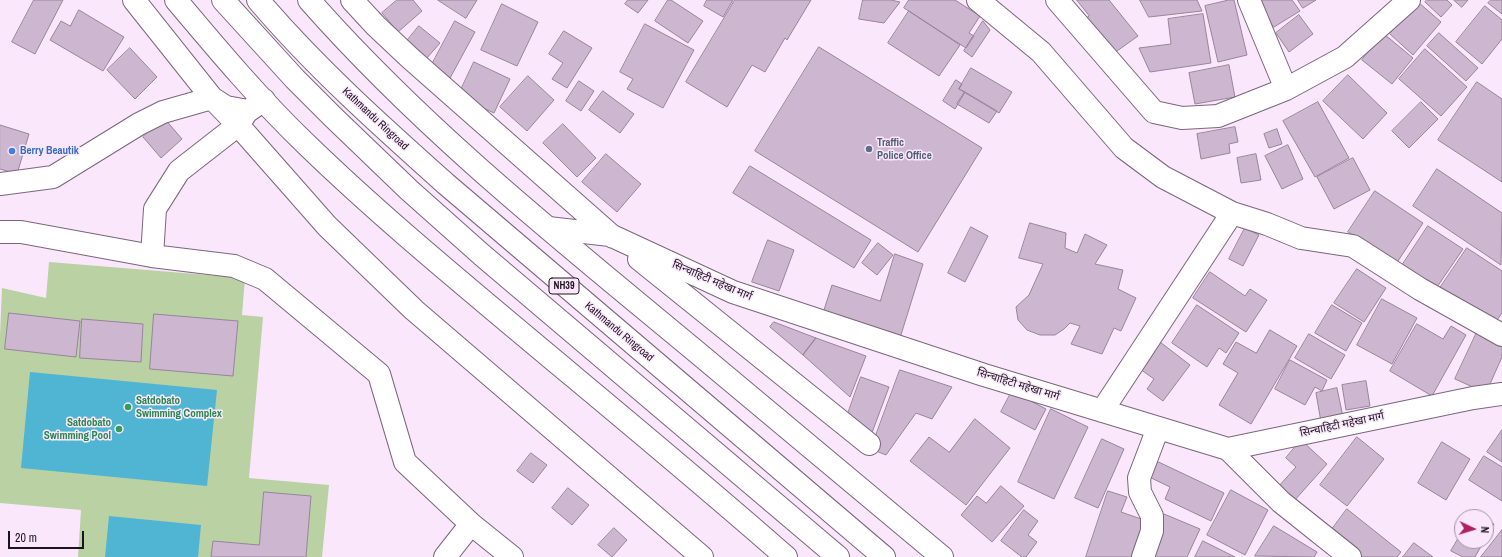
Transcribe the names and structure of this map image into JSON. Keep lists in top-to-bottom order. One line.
{"streets":{"main road":["Kathmandu Ringroad","सिन्चाहिटी महेखा मार्ग","NH39"]},"places":["Traffic Police Office","Berry Beautik","Satdobato Swimming Complex","Satdobato Swimming Pool"],"scale_bar":"20 m","north":"right"}
